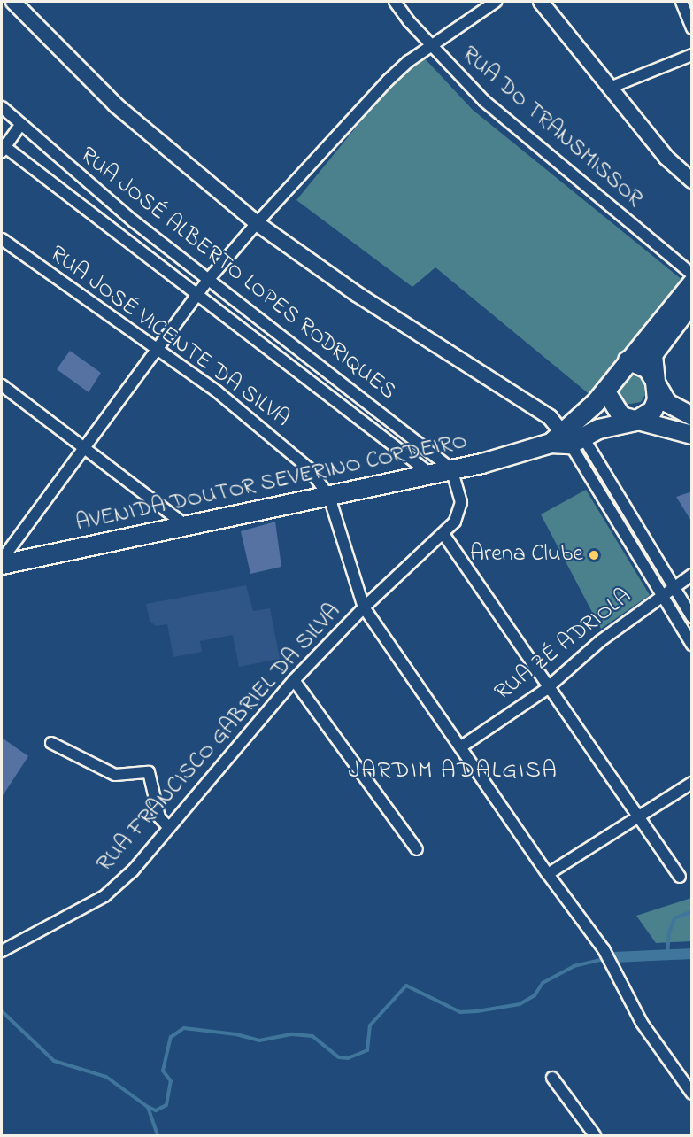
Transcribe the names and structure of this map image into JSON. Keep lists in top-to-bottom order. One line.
{"streets":{"highway":["AVENIDA DOUTOR SEVERINO CORDEIRO"],"street":["RUA DO TRANSMISSOR","RUA JOSÉ ALBERTO LOPES RODRIQUES","RUA JOSÉ VICENTE DA SILVA","RUA ZÉ ADRIOLA","RUA FRANCISCO GABRIEL DA SILVA"]},"crossings":[["RUA JOSÉ ALBERTO LOPES RODRIQUES","AVENIDA DOUTOR SEVERINO CORDEIRO"],["RUA JOSÉ ALBERTO LOPES RODRIQUES","RUA FRANCISCO GABRIEL DA SILVA"],["RUA JOSÉ VICENTE DA SILVA","AVENIDA DOUTOR SEVERINO CORDEIRO"],["RUA JOSÉ VICENTE DA SILVA","RUA ZÉ ADRIOLA"],["RUA JOSÉ VICENTE DA SILVA","RUA FRANCISCO GABRIEL DA SILVA"],["AVENIDA DOUTOR SEVERINO CORDEIRO","RUA FRANCISCO GABRIEL DA SILVA"]],"districts":["JARDIM ADALGISA"],"places":["Arena Clube"]}
